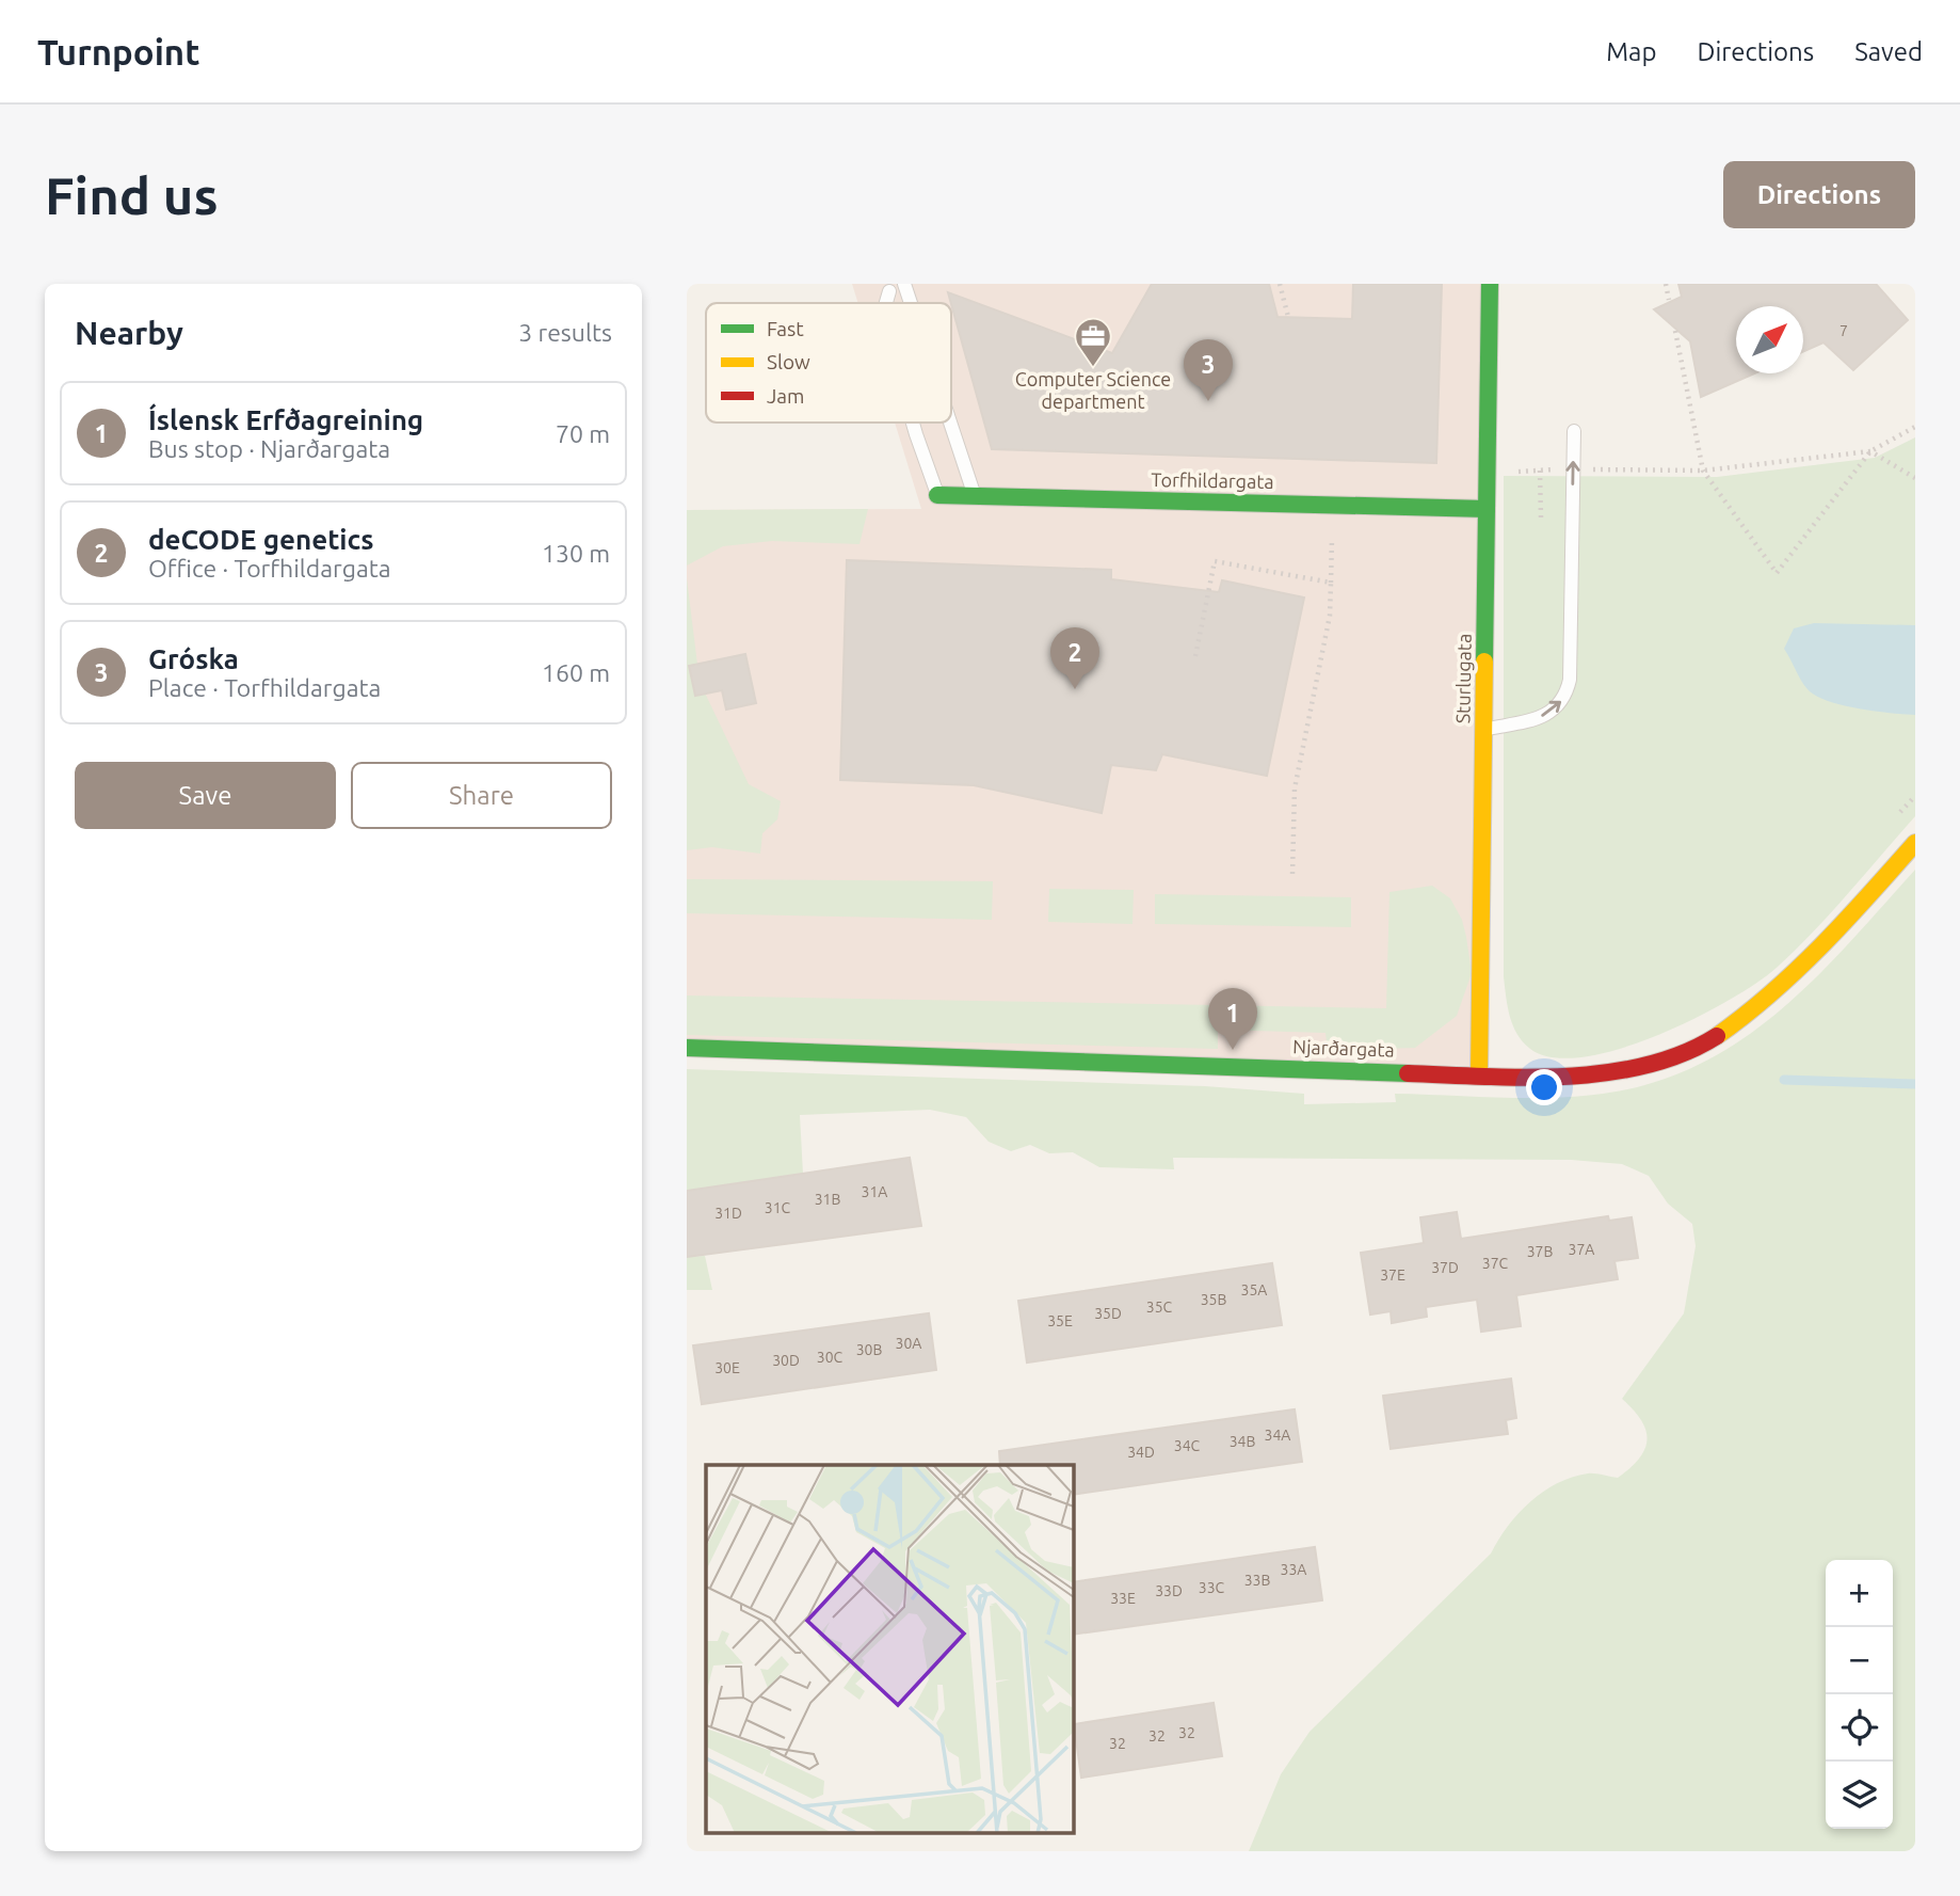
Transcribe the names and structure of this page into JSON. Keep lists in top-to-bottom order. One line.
{"streets":{"street":["Torfhildargata","Sturlugata","Njarðargata"]},"crossings":[["Torfhildargata","Sturlugata"],["Sturlugata","Njarðargata"]],"places":{"office":["Computer Science department"]},"house_numbers":["7","31A","31B","31C","31D","37A","37B","37C","37D","37E","35A","35B","35C","35D","35E","30A","30B","30C","30D","30E","34A","34B","34C","34D","33A","33B","33C","33D","33E","32","32","32"],"legend":["Fast","Slow","Jam"],"north":"top right","page":{"header":"Turnpoint","nav":["Map","Directions","Saved"],"buttons":["Directions",["Save","Share"]],"title":"Find us","heading":["Nearby","3 results"],"pins":["3","2","1"],"list":[{"mark":"1","name":"Íslensk Erfðagreining","note":"Bus stop · Njarðargata","value":"70 m"},{"mark":"2","name":"deCODE genetics","note":"Office · Torfhildargata","value":"130 m"},{"mark":"3","name":"Gróska","note":"Place · Torfhildargata","value":"160 m"}],"map_buttons":["+","−"]}}
